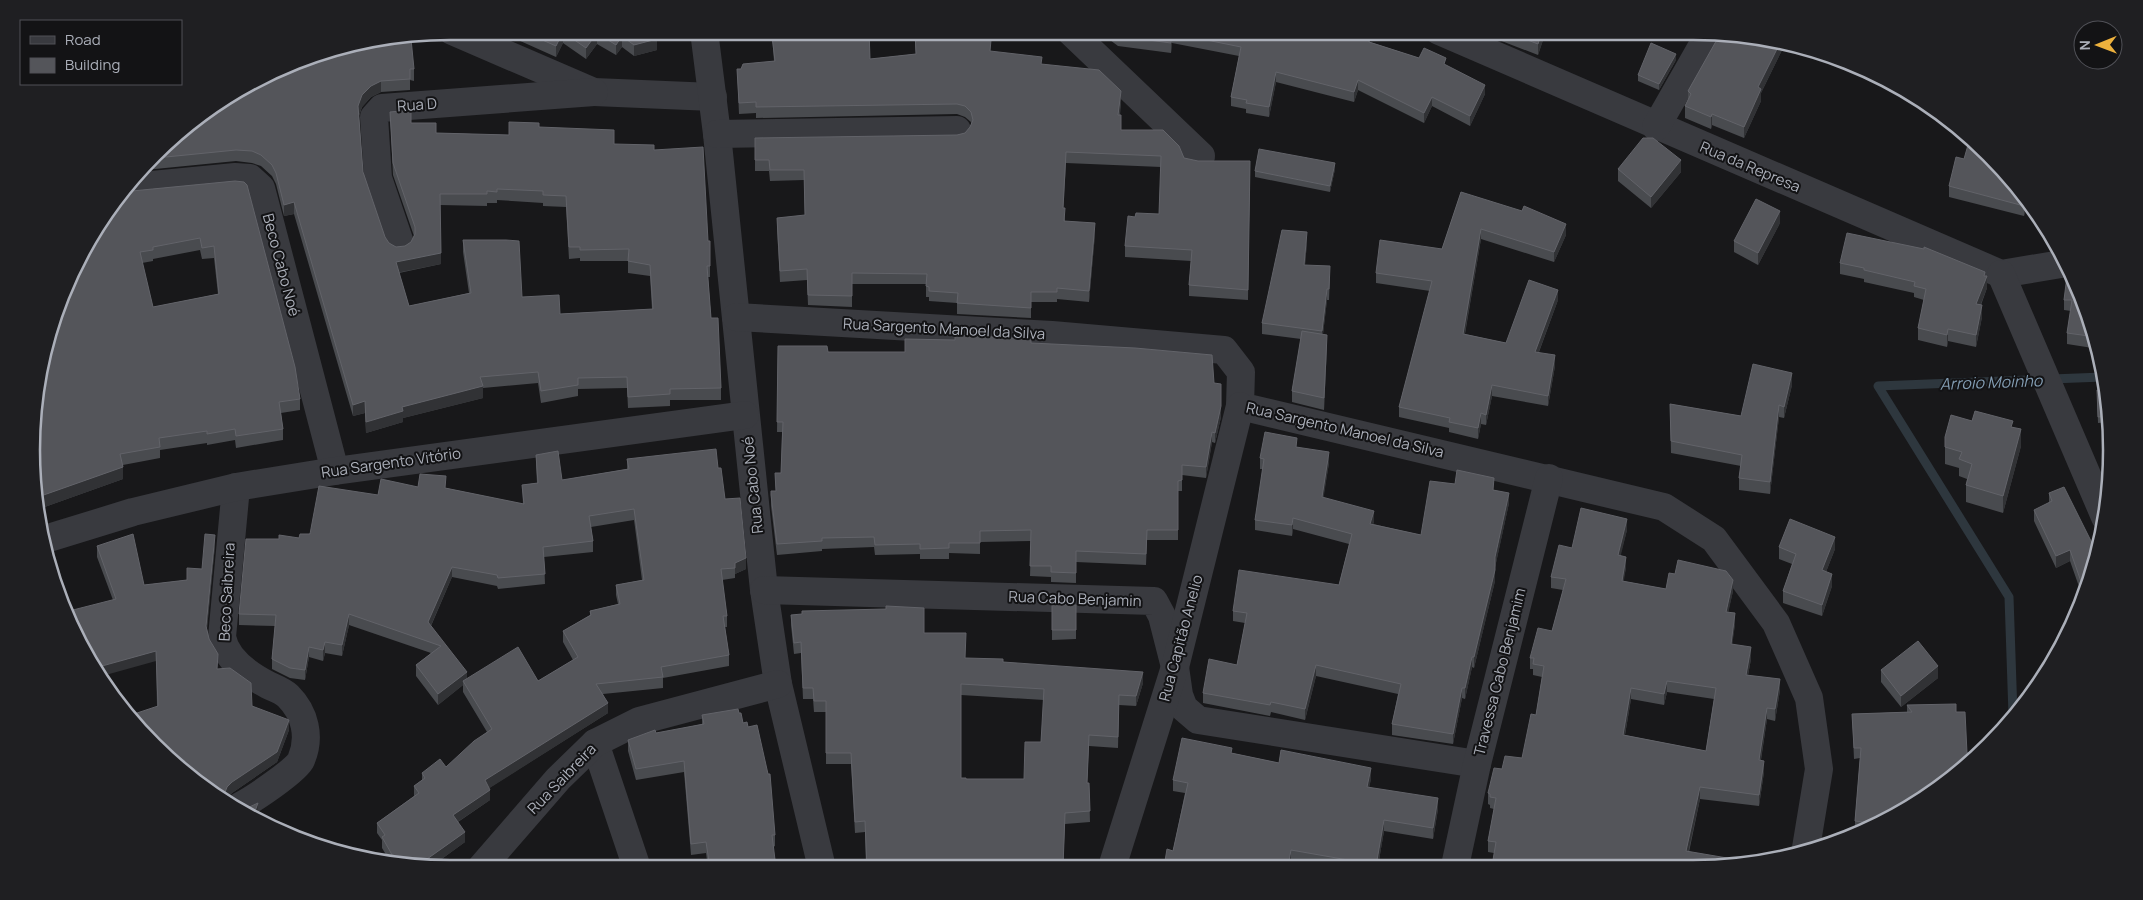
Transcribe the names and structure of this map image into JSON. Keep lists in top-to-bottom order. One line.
{"streets":{"street":["Rua D","Rua da Represa","Beco Cabo Noé","Rua Sargento Manoel da Silva","Rua Sargento Vitório","Rua Cabo Noé","Beco Saibreira","Rua Cabo Benjamin","Rua Capitão Anelio","Travessa Cabo Benjamim","Rua Saibreira"]},"crossings":[["Beco Cabo Noé","Rua Sargento Vitório"],["Rua Sargento Manoel da Silva","Rua Cabo Noé"],["Rua Sargento Manoel da Silva","Rua Capitão Anelio"],["Rua Sargento Manoel da Silva","Travessa Cabo Benjamim"],["Rua Sargento Vitório","Rua Cabo Noé"],["Rua Sargento Vitório","Beco Saibreira"],["Rua Cabo Noé","Rua Cabo Benjamin"],["Rua Cabo Noé","Rua Saibreira"],["Rua Cabo Benjamin","Rua Capitão Anelio"],["Rua Cabo Benjamin","Travessa Cabo Benjamim"]],"water":["Arroio Moinho"],"legend":["Road","Building"],"north":"left"}
